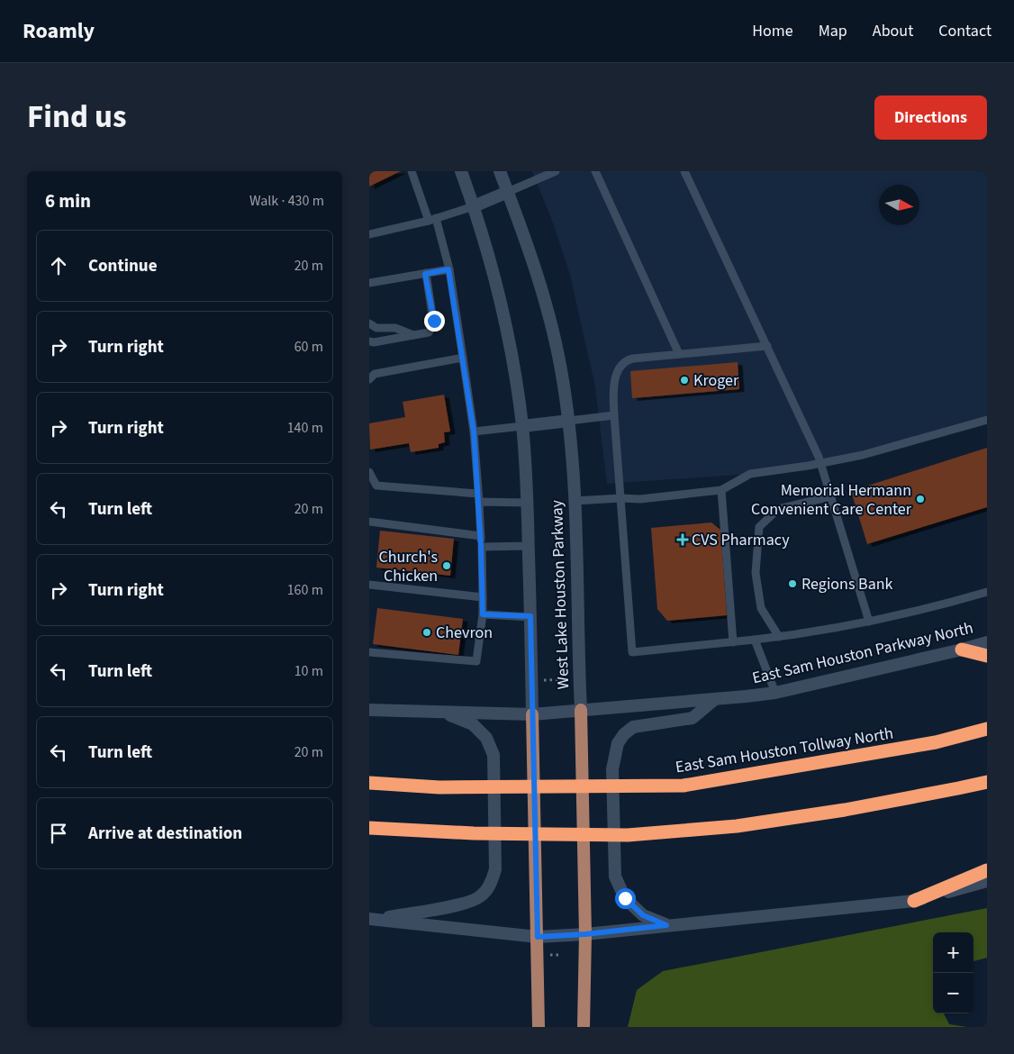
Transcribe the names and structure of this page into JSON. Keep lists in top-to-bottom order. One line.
{"streets":{"highway":["East Sam Houston Tollway North"],"main road":["West Lake Houston Parkway","East Sam Houston Parkway North"]},"crossings":[["West Lake Houston Parkway","East Sam Houston Parkway North"]],"places":{"other":["Kroger","Memorial Hermann Convenient Care Center","Church's Chicken","Regions Bank","Chevron"],"health":["CVS Pharmacy"]},"north":"right","page":{"header":"Roamly","nav":["Home","Map","About","Contact"],"title":"Find us","buttons":"Directions","heading":["6 min","Walk · 430 m"],"list":[["Continue","20 m"],["Turn right","60 m"],["Turn right","140 m"],["Turn left","20 m"],["Turn right","160 m"],["Turn left","10 m"],["Turn left","20 m"],"Arrive at destination"],"map_buttons":["+","−"]}}
